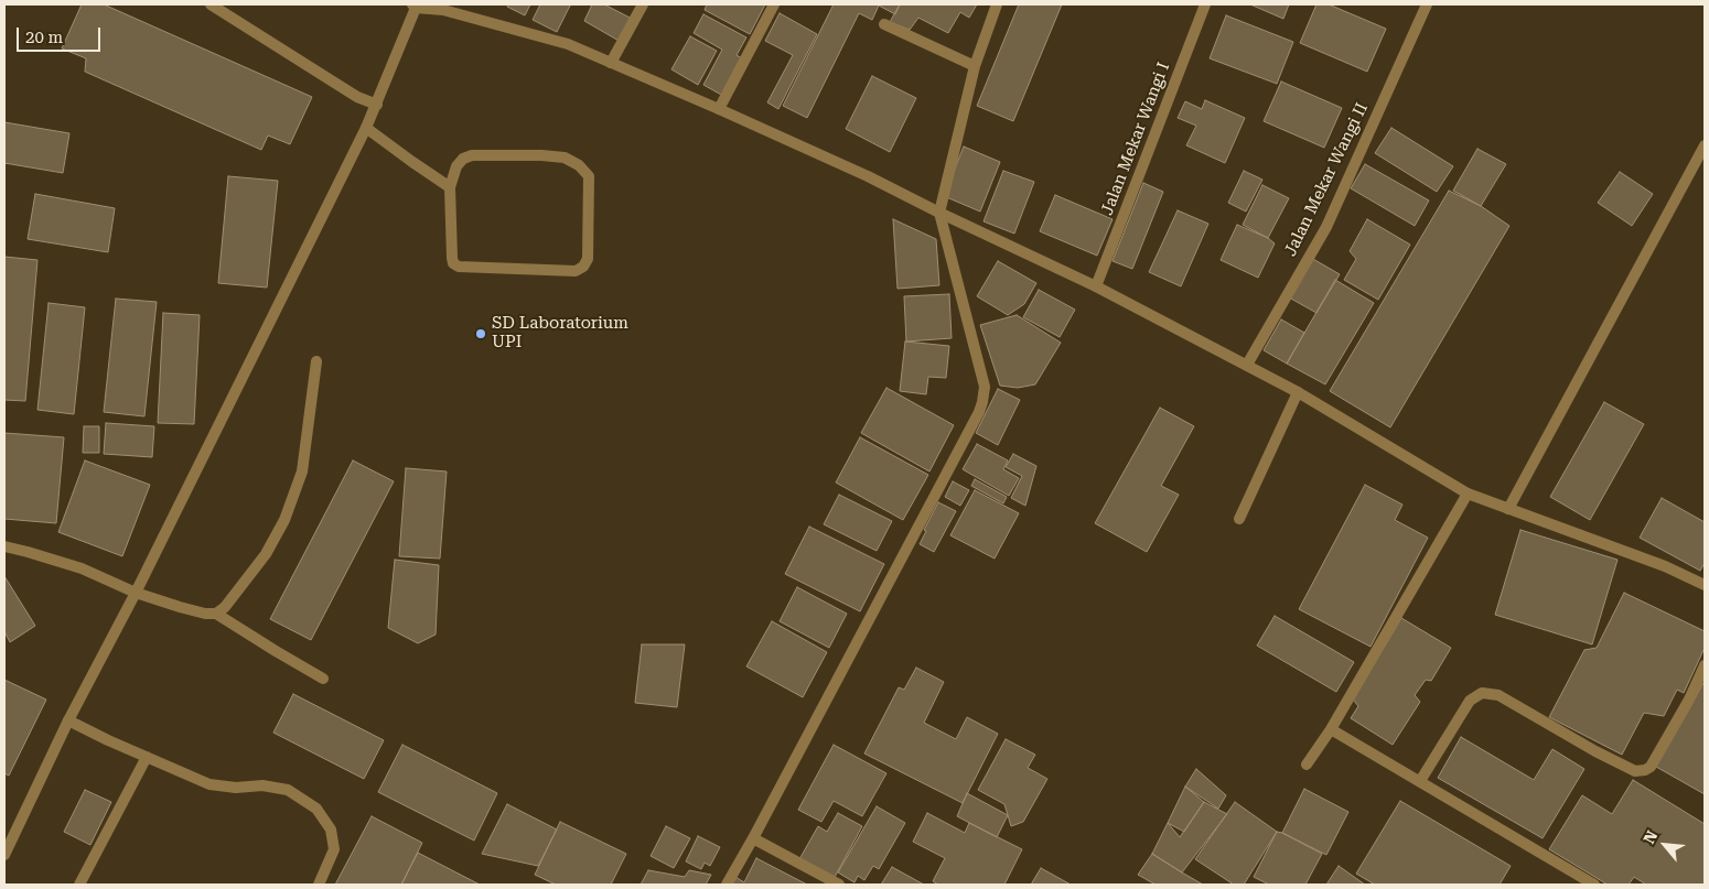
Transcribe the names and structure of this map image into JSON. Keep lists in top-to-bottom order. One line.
{"streets":{"street":["Jalan Mekar Wangi I","Jalan Mekar Wangi II"]},"places":["SD Laboratorium UPI"],"scale_bar":"20 m","north":"top left"}
